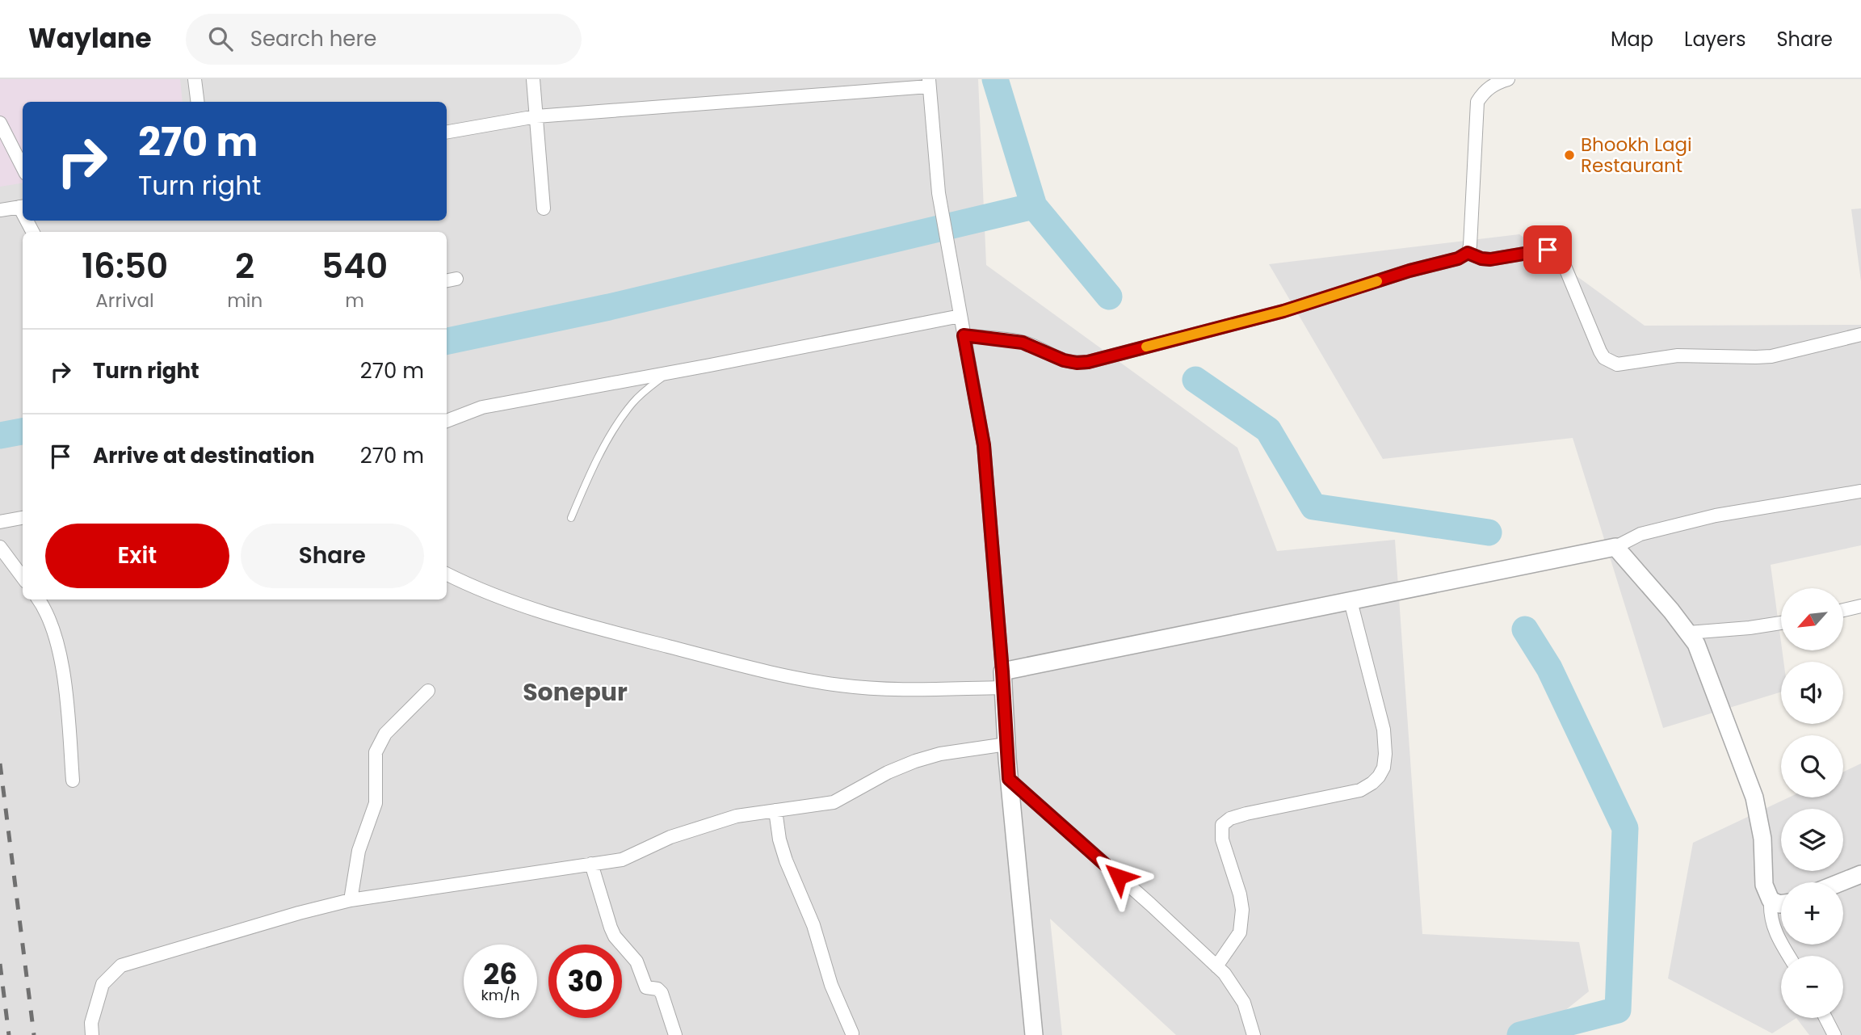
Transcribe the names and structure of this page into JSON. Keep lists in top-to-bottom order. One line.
{"districts":["Sonepur"],"places":["Bhookh Lagi Restaurant"],"north":"bottom left","page":{"header":"Waylane","search":"Search here","nav":["Map","Layers","Share"],"turn":["270 m","Turn right"],"eta":["16:50","Arrival","2","min","540","m"],"list":[{"name":"Turn right","value":"270 m"},{"name":"Arrive at destination","value":"270 m"}],"buttons":["Exit","Share"],"map_buttons":["+","−"],"speed":"26 km/h","limit":"30"}}
